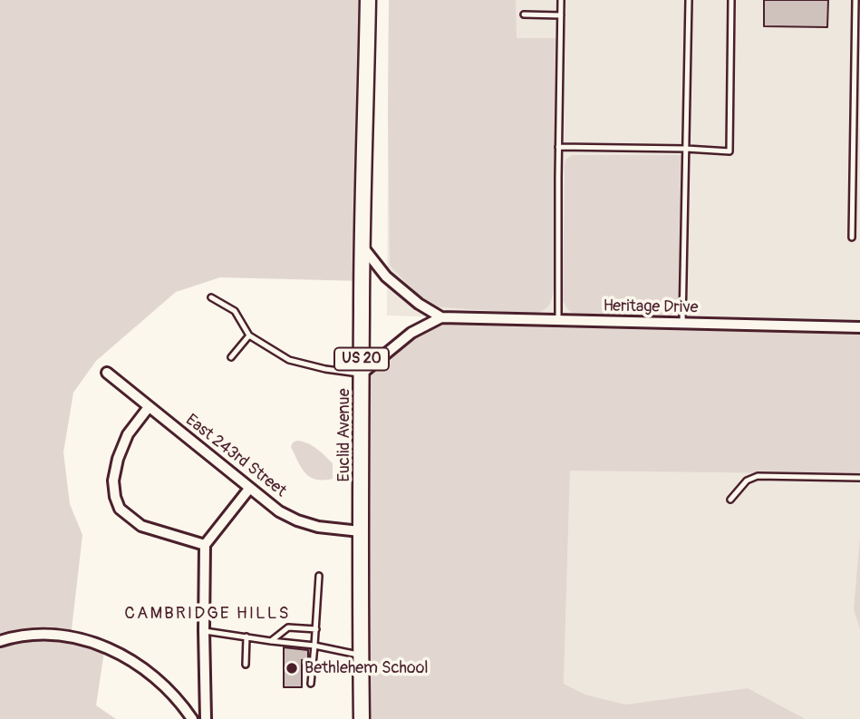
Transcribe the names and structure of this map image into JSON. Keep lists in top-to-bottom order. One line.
{"streets":{"main road":["US 20","Euclid Avenue"],"street":["Heritage Drive","East 243rd Street"]},"crossings":[["Euclid Avenue","East 243rd Street"]],"districts":["CAMBRIDGE HILLS"],"places":["Bethlehem School"]}
